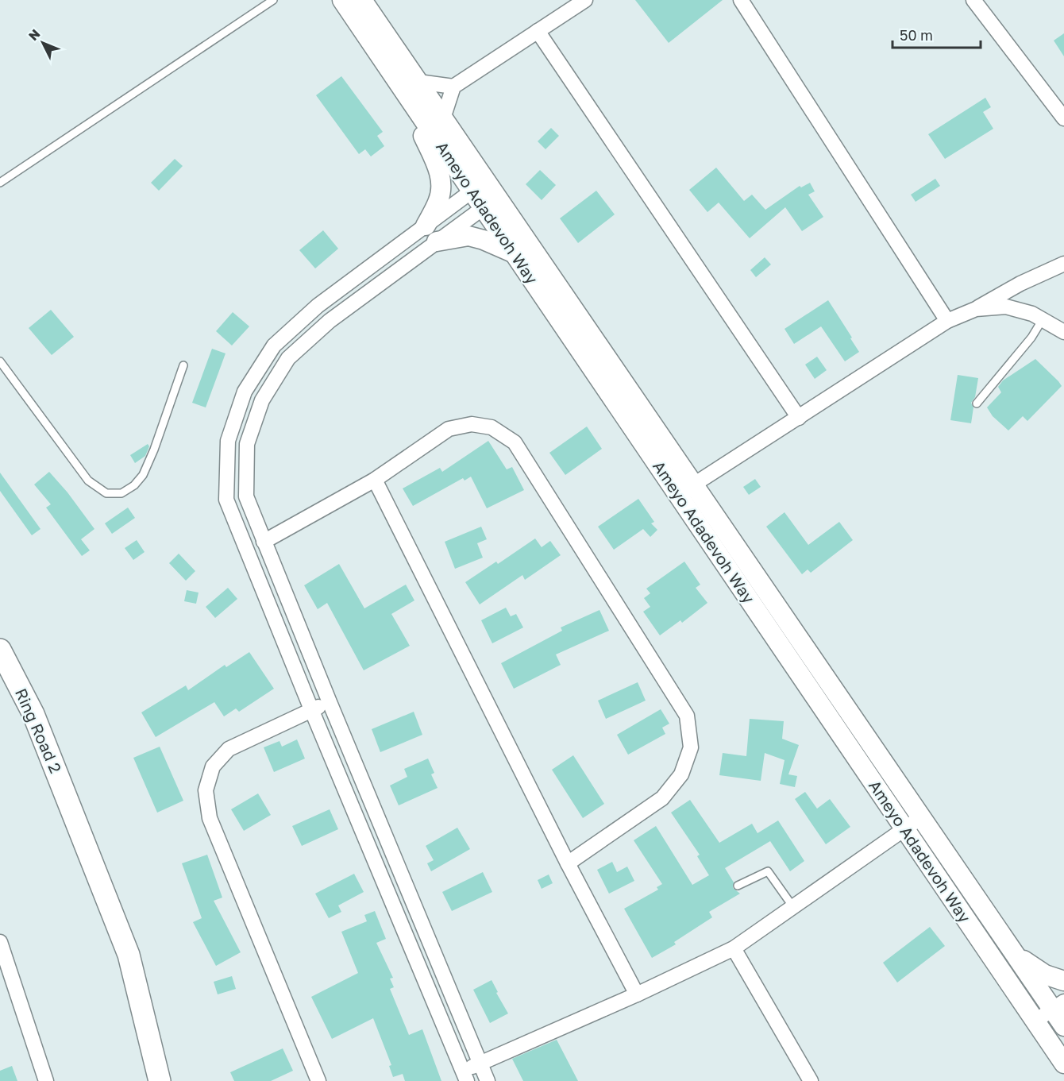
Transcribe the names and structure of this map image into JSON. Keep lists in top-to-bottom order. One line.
{"streets":{"main road":["Ring Road 2"],"street":["Ameyo Adadevoh Way"]},"scale_bar":"50 m","north":"top left"}
